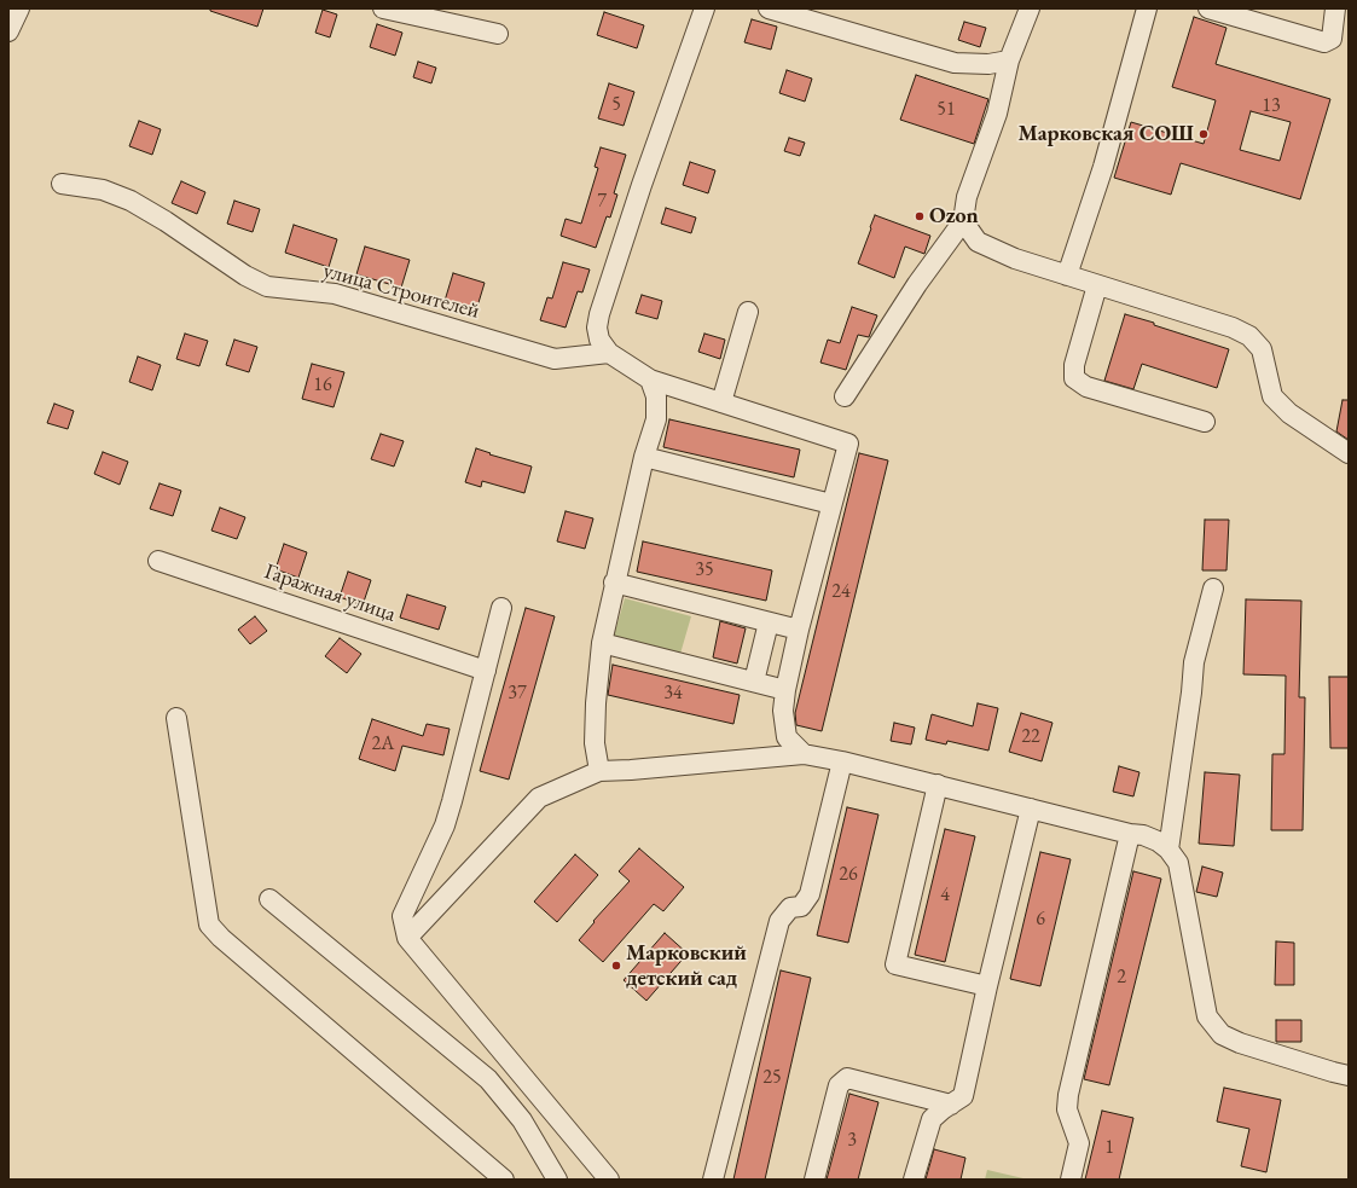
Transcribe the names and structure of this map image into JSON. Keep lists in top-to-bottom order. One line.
{"streets":{"street":["улица Строителей","Гаражная улица"]},"places":["Марковская СОШ","Ozon","Марковский детский сад"],"house_numbers":["5","13","51","7","16","35","24","37","34","22","2А","26","4","6","2","25","3","1"]}
